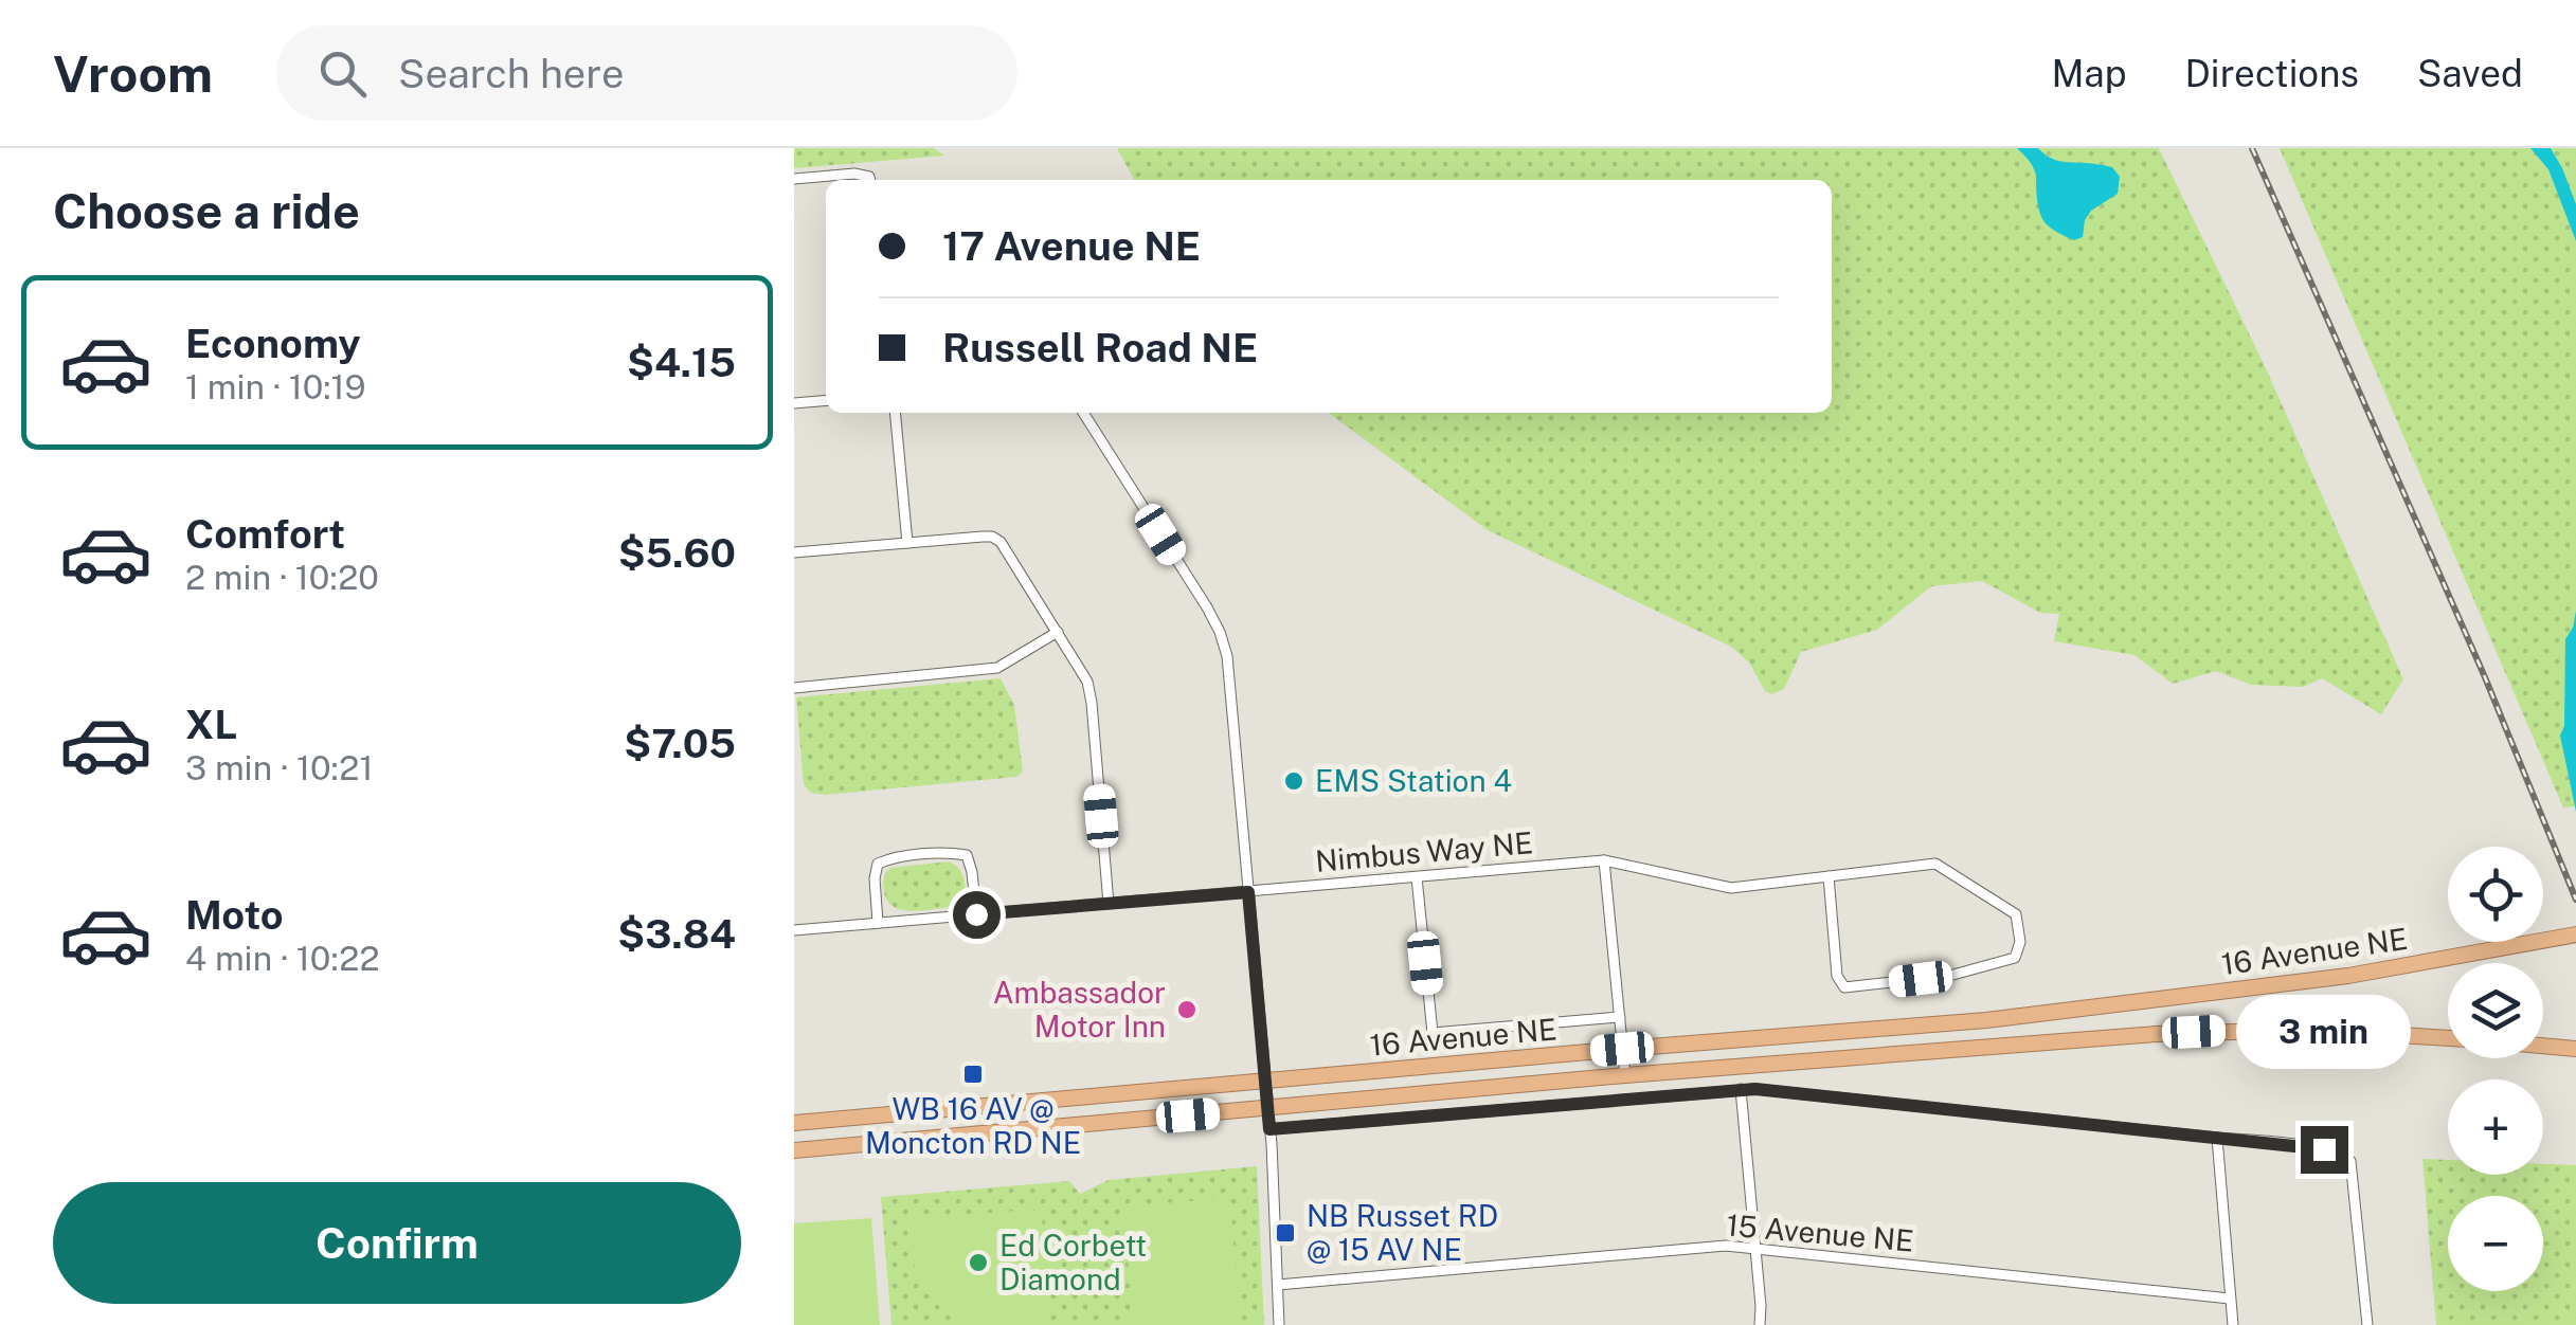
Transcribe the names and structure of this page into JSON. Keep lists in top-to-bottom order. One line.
{"streets":{"highway":["16 Avenue NE"],"street":["Nimbus Way NE","15 Avenue NE"]},"places":{"other":["EMS Station 4","Ambassador Motor Inn","Ed Corbett Diamond"],"transit":["WB 16 AV @ Moncton RD NE","NB Russet RD @ 15 AV NE"]},"page":{"header":"Vroom","search":"Search here","nav":["Map","Directions","Saved"],"heading":"Choose a ride","banner":["17 Avenue NE","Russell Road NE"],"list":[{"name":"Economy","note":"1 min · 10:19","value":"$4.15"},{"name":"Comfort","note":"2 min · 10:20","value":"$5.60"},{"name":"XL","note":"3 min · 10:21","value":"$7.05"},{"name":"Moto","note":"4 min · 10:22","value":"$3.84"}],"map_buttons":["+","−"],"bubble":"3 min","buttons":"Confirm"}}
